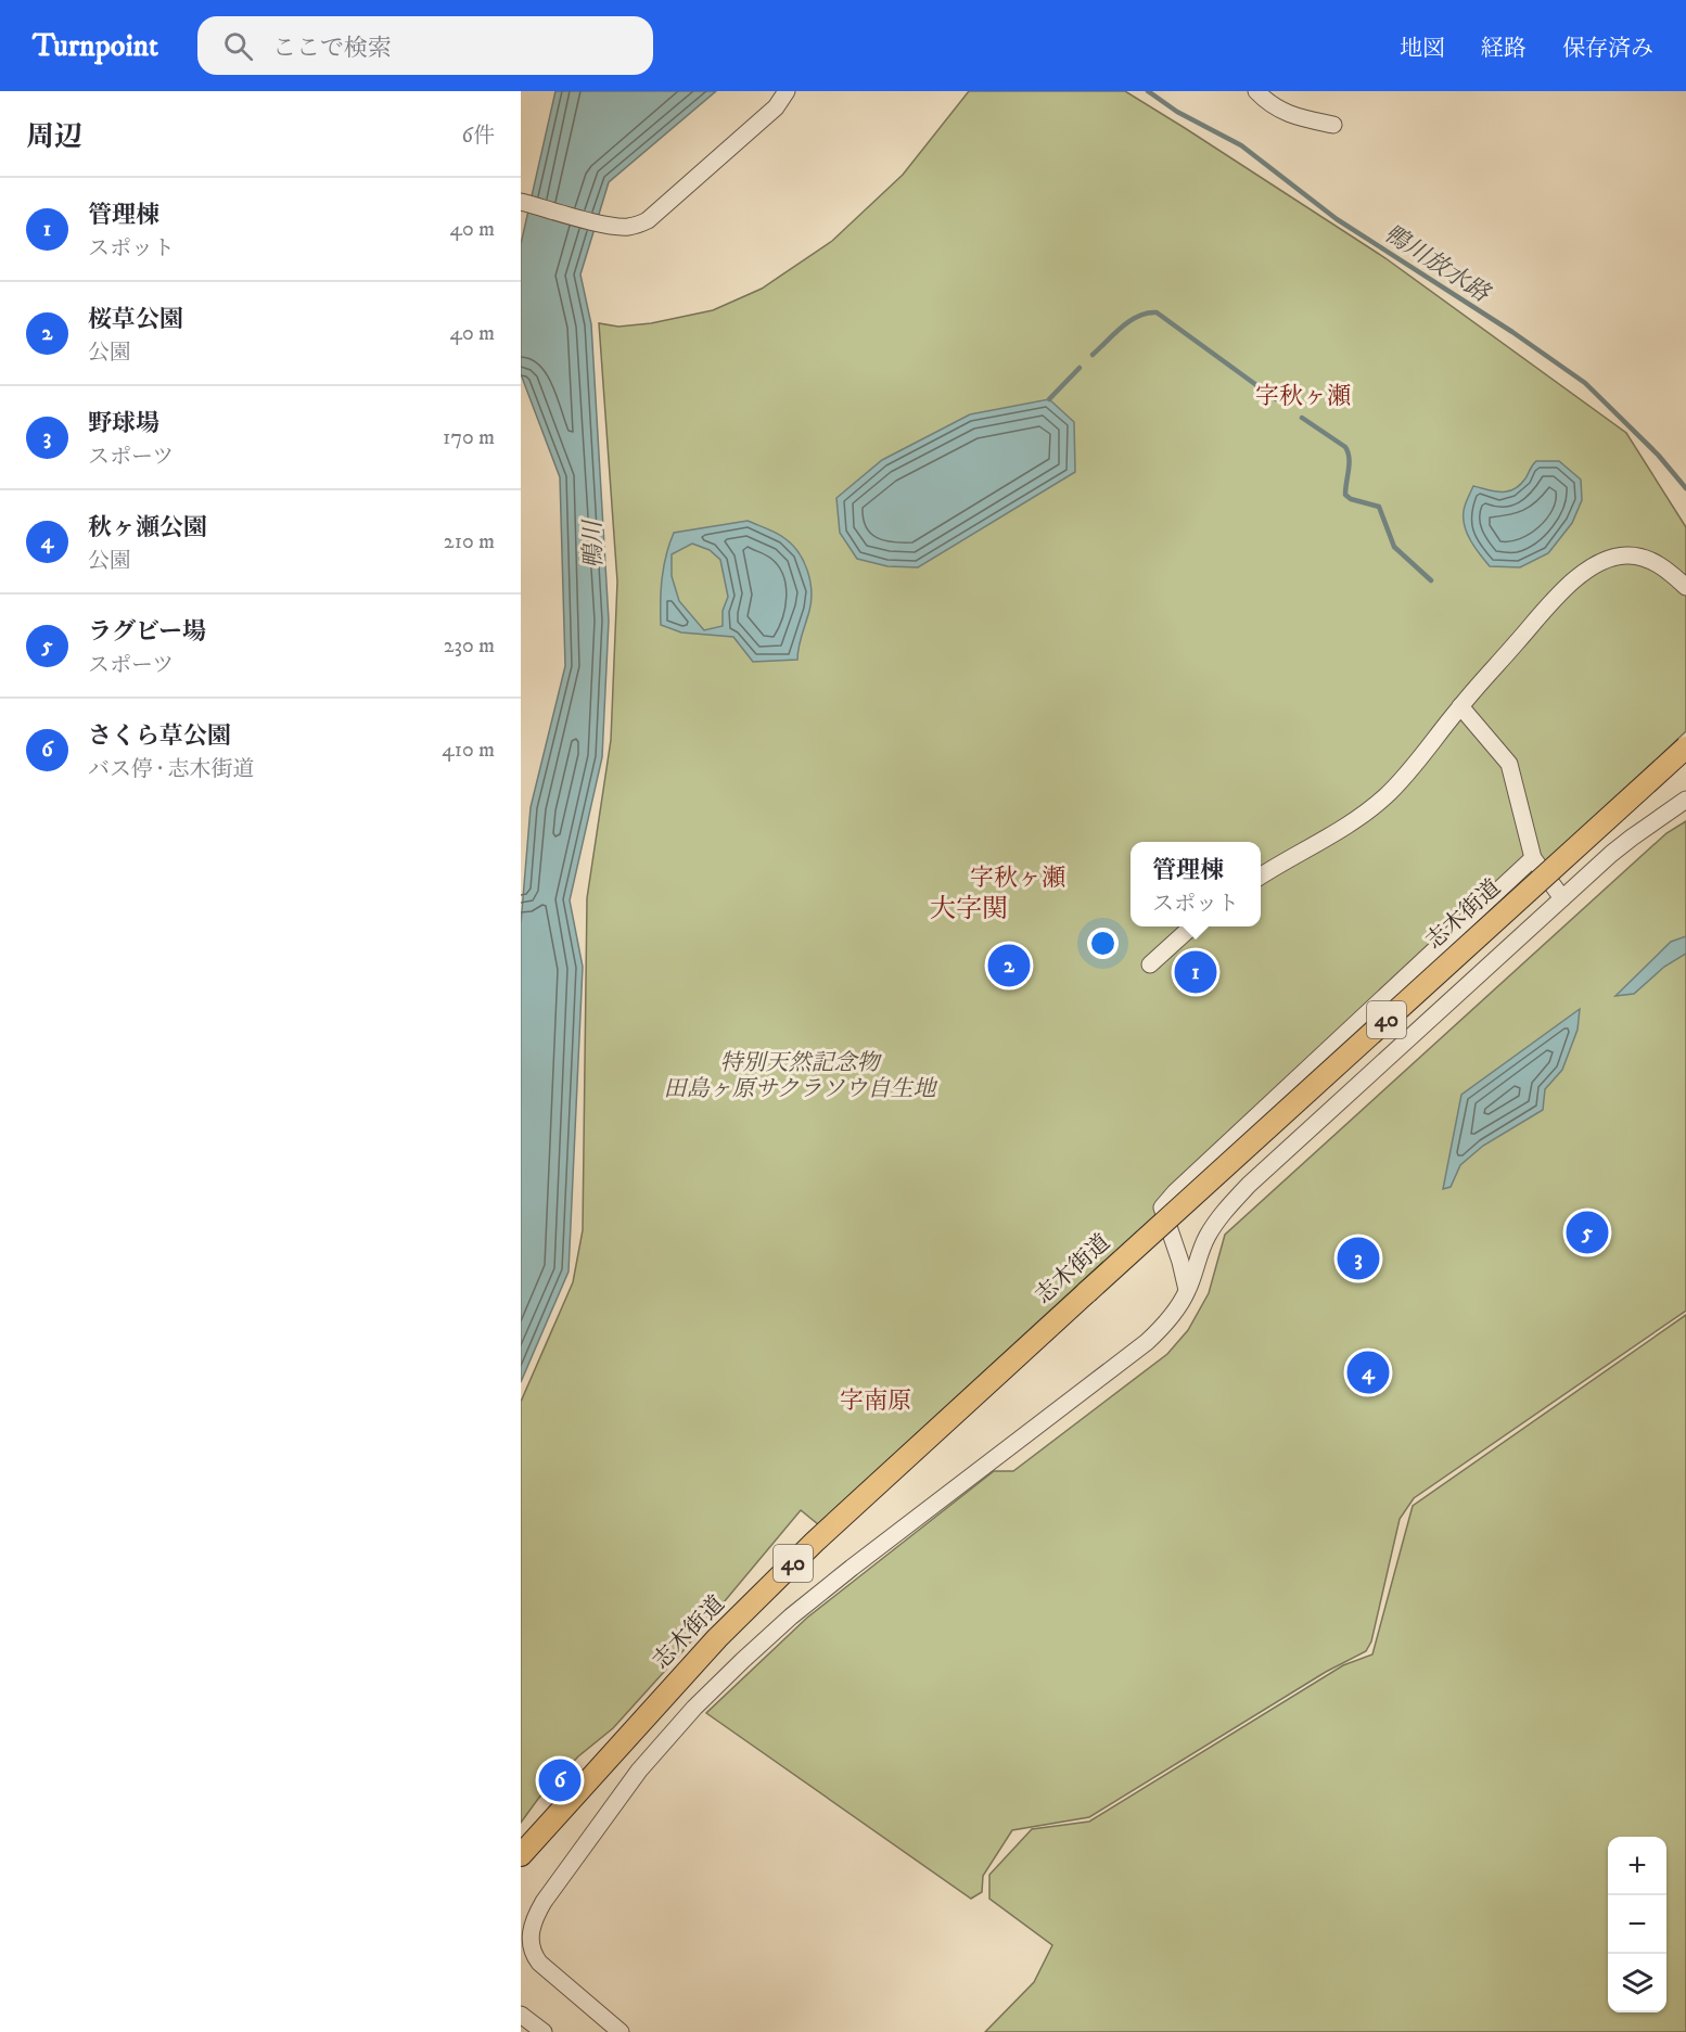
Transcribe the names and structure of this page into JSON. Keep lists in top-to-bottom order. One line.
{"streets":{"main road":["志木街道","40"]},"districts":["字秋ヶ瀬","字秋ヶ瀬","大字関","字南原"],"water":["鴨川放水路","鴨川"],"parks":["特別天然記念物 田島ヶ原サクラソウ自生地"],"page":{"header":"Turnpoint","search":"ここで検索","nav":["地図","経路","保存済み"],"heading":["周辺","6件"],"list":[{"mark":"1","name":"管理棟","note":"スポット","value":"40 m"},{"mark":"2","name":"桜草公園","note":"公園","value":"40 m"},{"mark":"3","name":"野球場","note":"スポーツ","value":"170 m"},{"mark":"4","name":"秋ヶ瀬公園","note":"公園","value":"210 m"},{"mark":"5","name":"ラグビー場","note":"スポーツ","value":"230 m"},{"mark":"6","name":"さくら草公園","note":"バス停 · 志木街道","value":"410 m"}],"popup":["管理棟","スポット"],"pins":["2","1","5","3","4","6"],"map_buttons":["+","−"]}}
